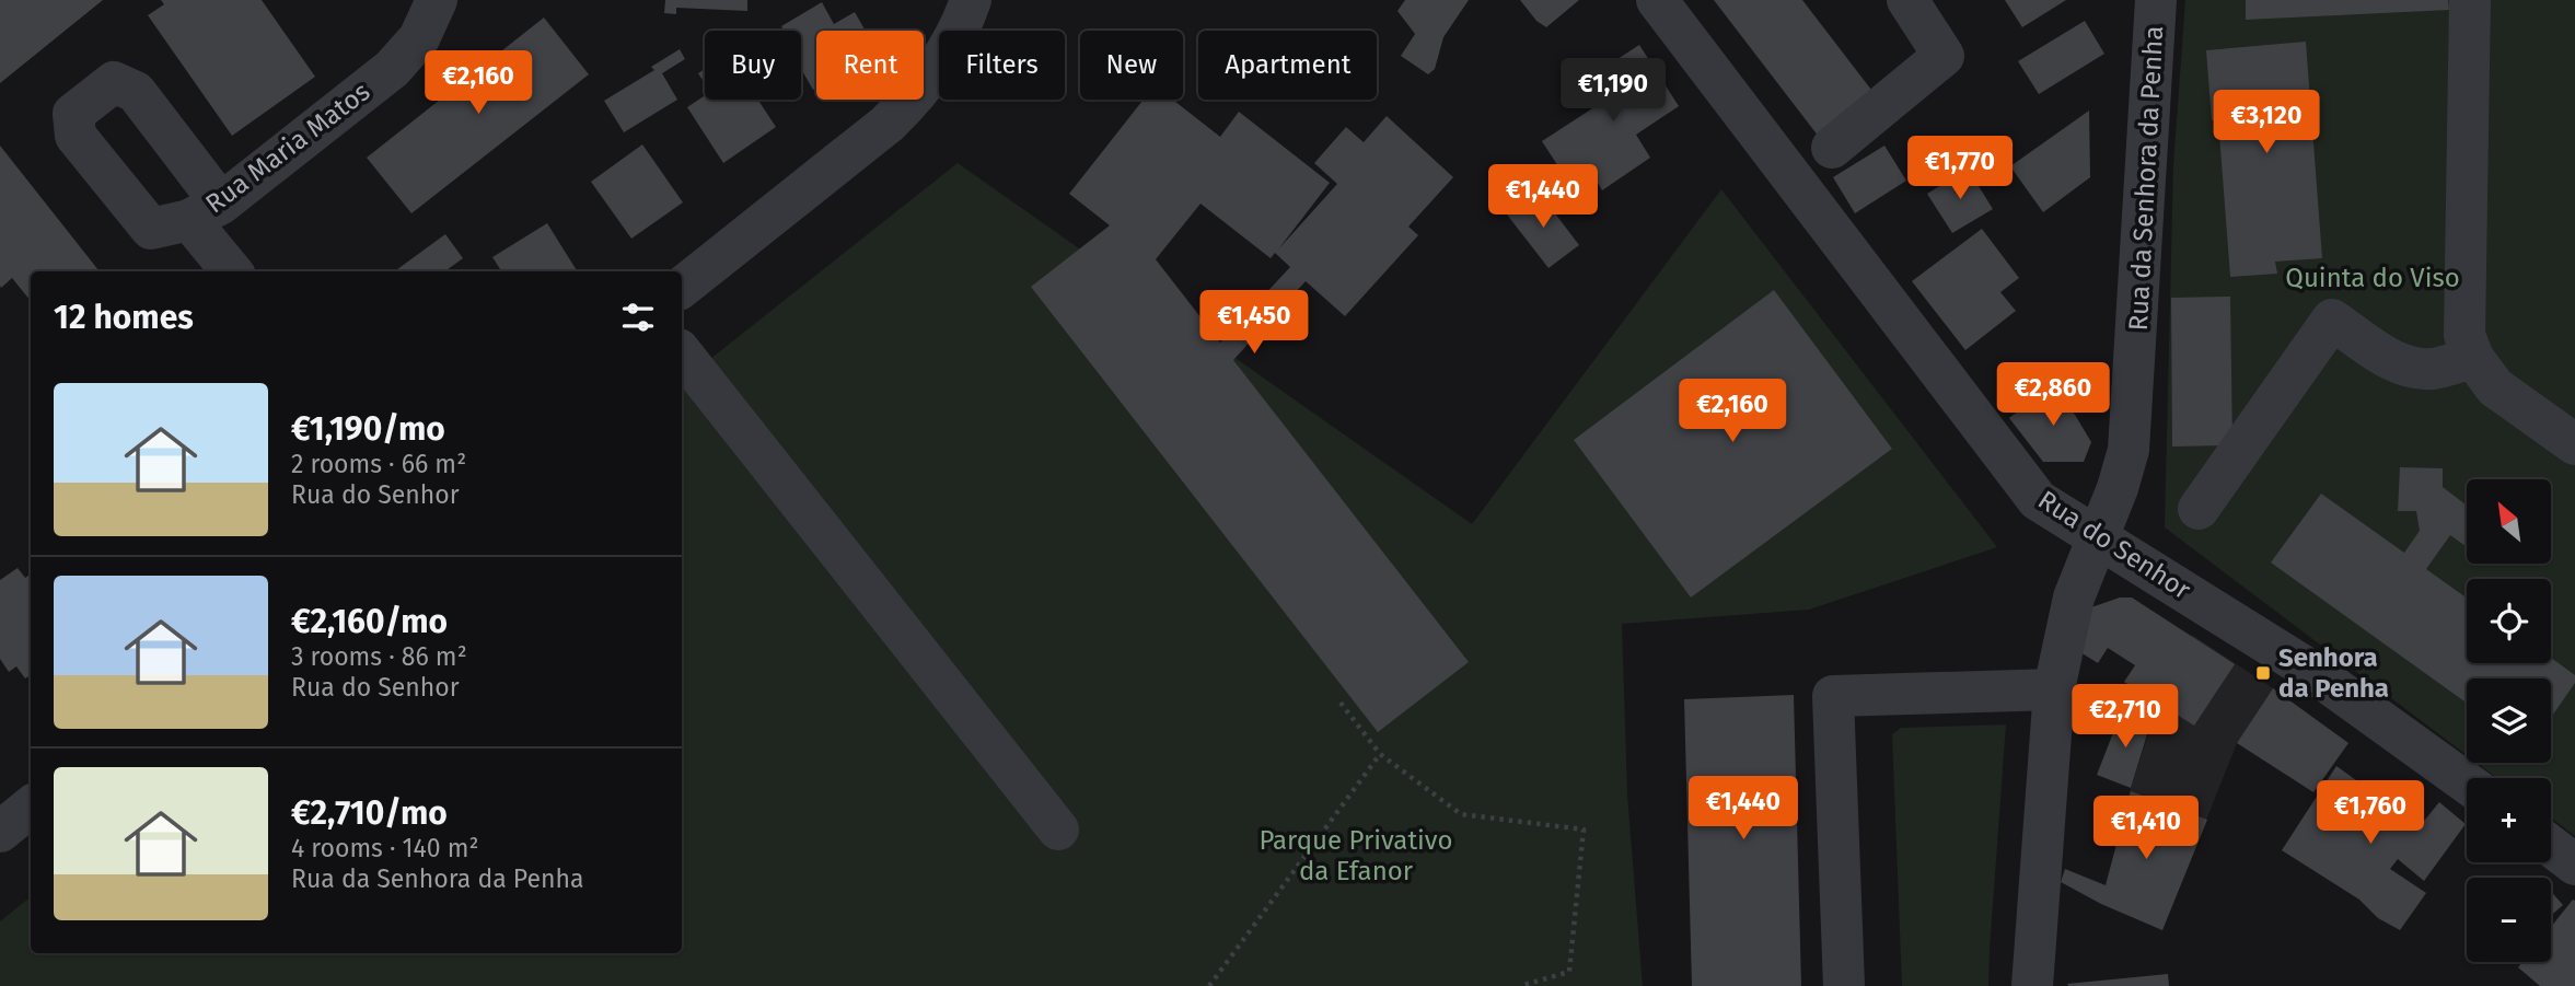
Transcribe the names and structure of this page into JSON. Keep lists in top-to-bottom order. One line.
{"streets":{"street":["Rua Maria Matos","Rua da Senhora da Penha","Rua do Senhor"]},"crossings":[["Rua da Senhora da Penha","Rua do Senhor"]],"parks":["Quinta do Viso","Parque Privativo da Efanor"],"places":{"transit":["Senhora da Penha"]},"north":"top left","page":{"chip":["Buy","Rent","Filters","New","Apartment"],"price":["€2,160","€1,190","€3,120","€1,770","€1,440","€1,450","€2,860","€2,160","€2,710","€1,440","€1,760","€1,410"],"heading":"12 homes","list":[{"name":"€1,190/mo","note":"2 rooms · 66 m² · Rua do Senhor"},{"name":"€2,160/mo","note":"3 rooms · 86 m² · Rua do Senhor"},{"name":"€2,710/mo","note":"4 rooms · 140 m² · Rua da Senhora da Penha"}],"map_buttons":["+","−"]}}
